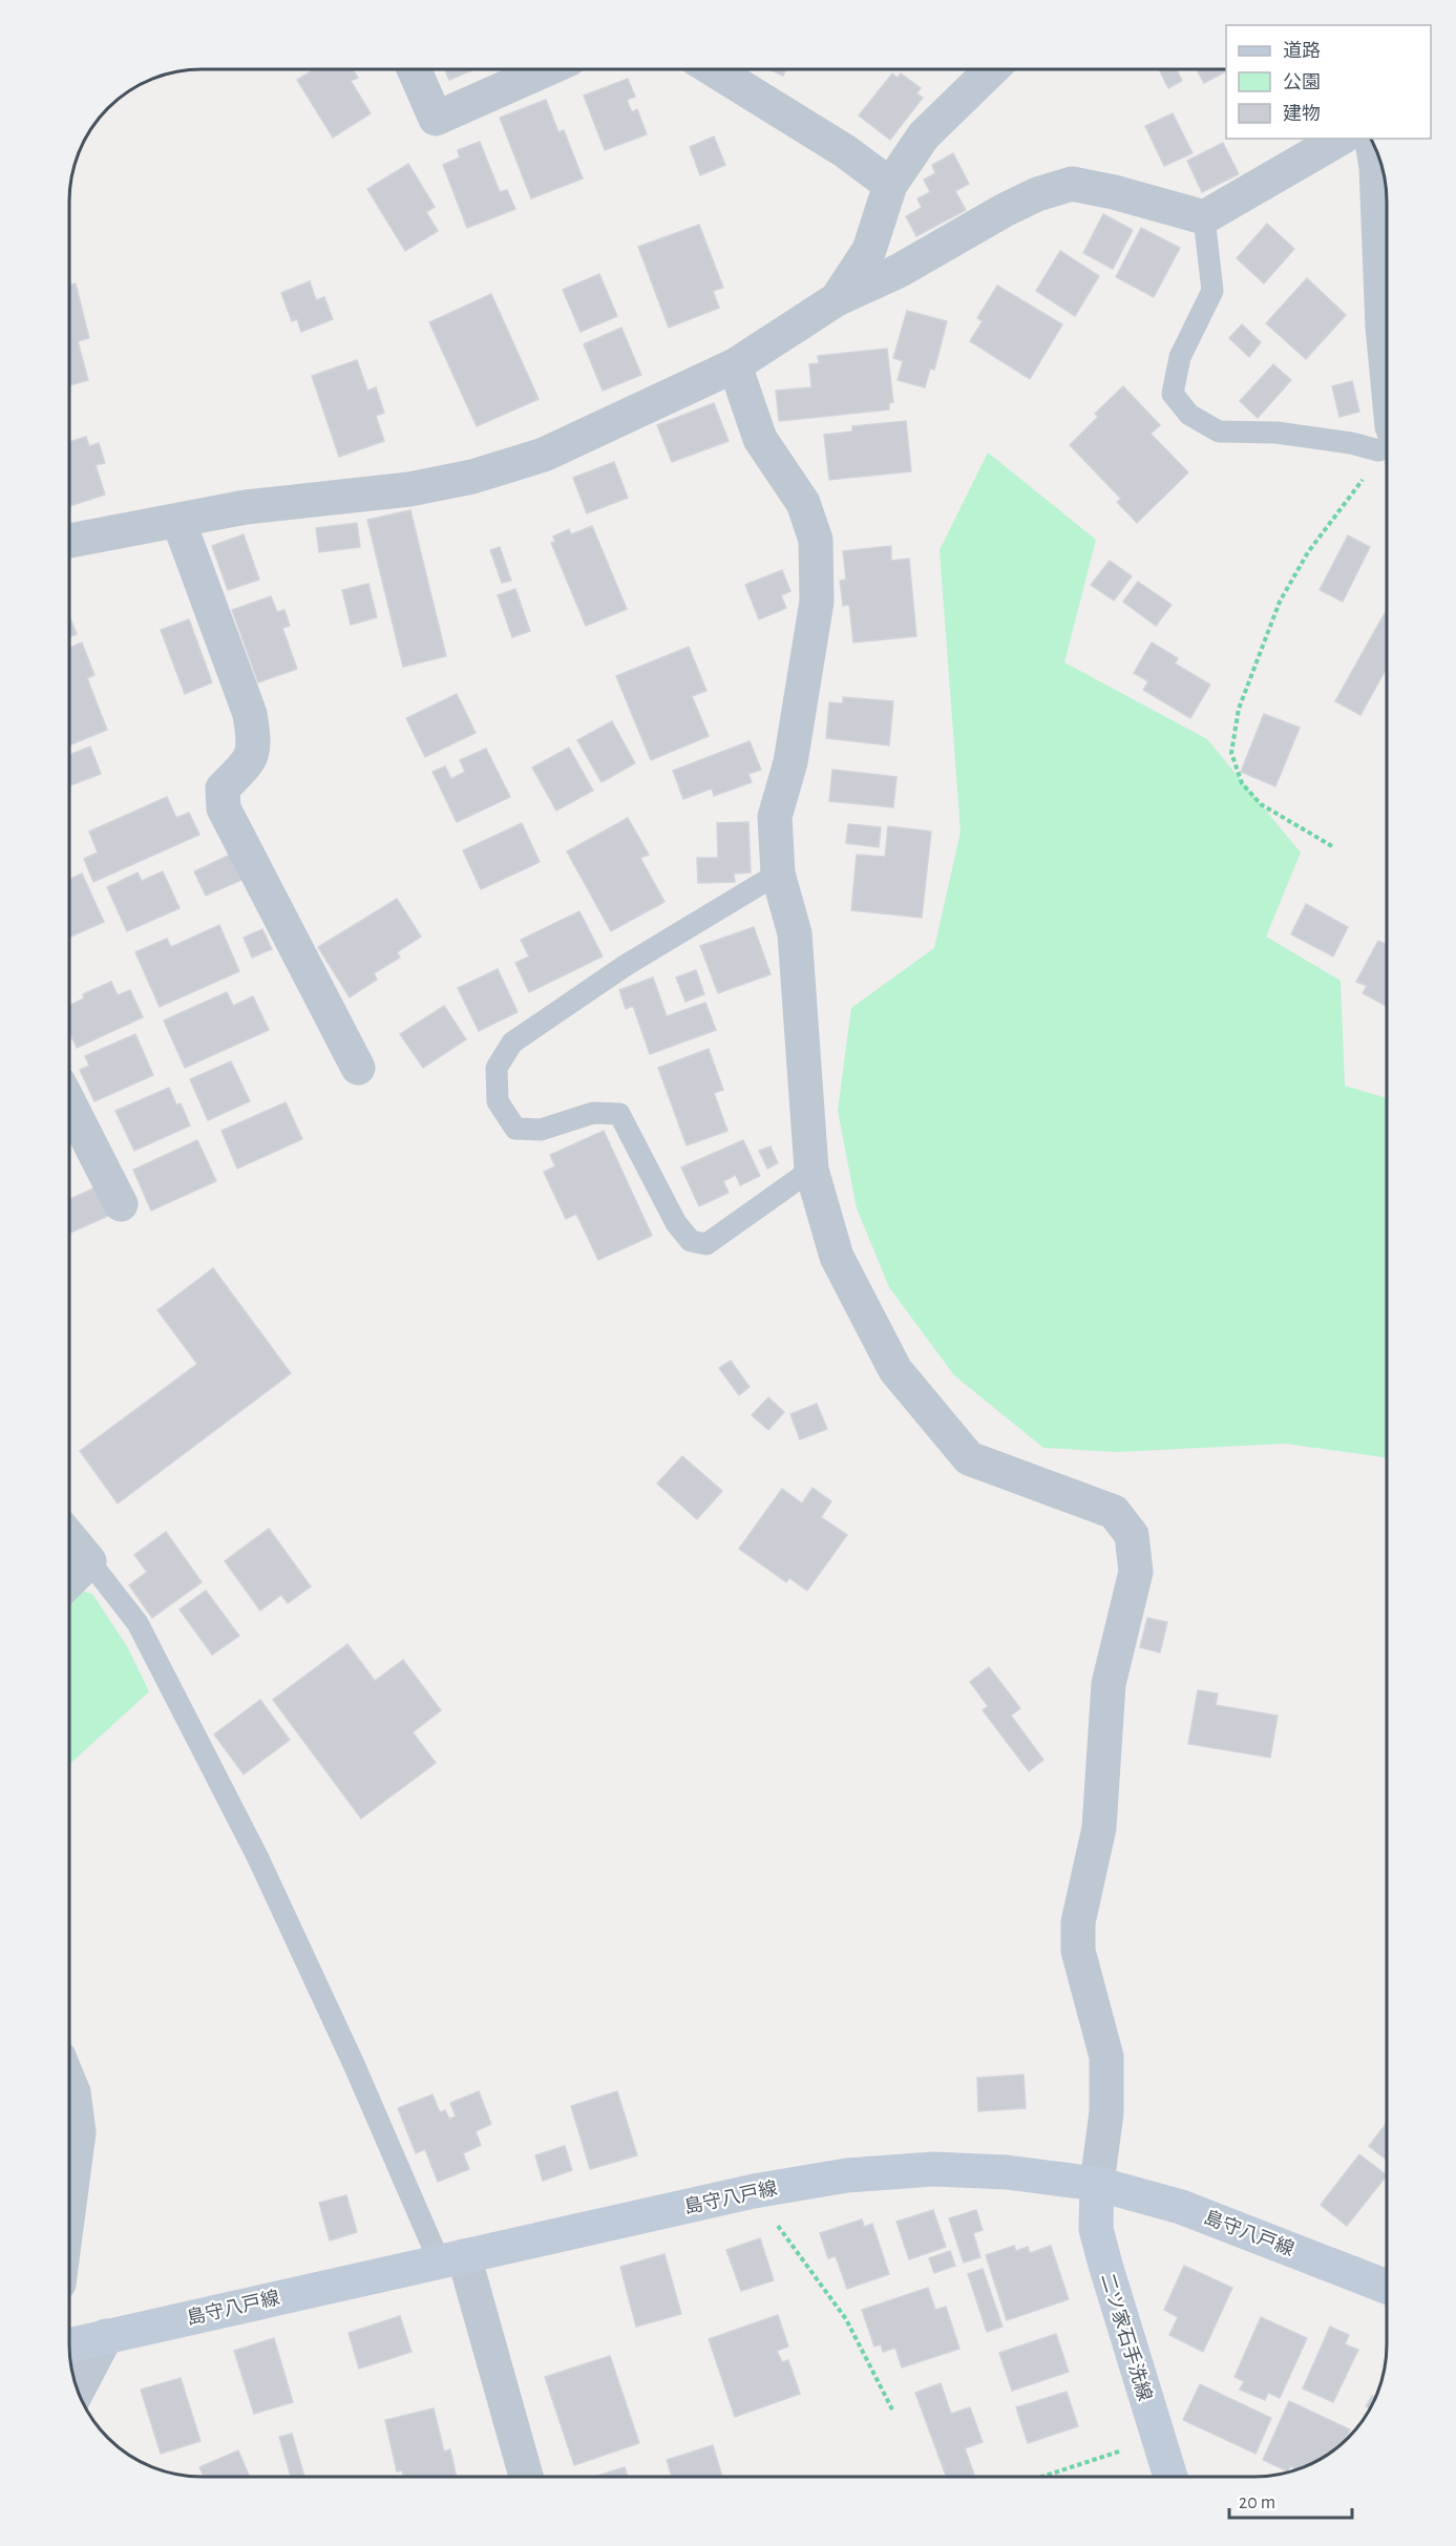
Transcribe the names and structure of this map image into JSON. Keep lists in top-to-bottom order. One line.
{"streets":{"main road":["島守八戸線","二ツ家石手洗線"]},"crossings":[["島守八戸線","二ツ家石手洗線"]],"legend":["道路","公園","建物"],"scale_bar":"20 m"}
